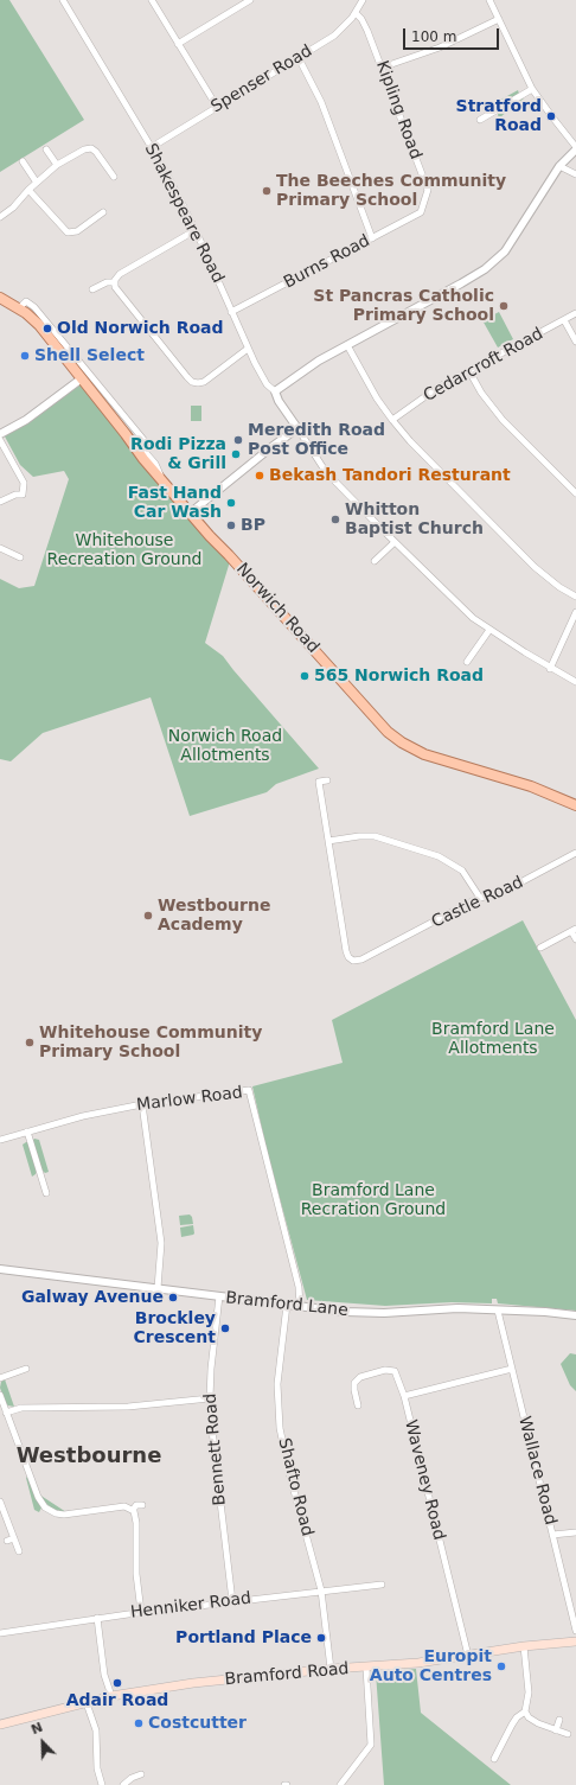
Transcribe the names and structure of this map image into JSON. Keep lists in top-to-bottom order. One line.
{"streets":{"main road":["Norwich Road","Bramford Road"],"street":["Spenser Road","Kipling Road","Shakespeare Road","Burns Road","Cedarcroft Road","Castle Road","Marlow Road","Bramford Lane","Bennett Road","Wallace Road","Waveney Road","Shafto Road","Henniker Road"]},"crossings":[["Spenser Road","Kipling Road"],["Spenser Road","Shakespeare Road"],["Kipling Road","Burns Road"],["Shakespeare Road","Burns Road"],["Marlow Road","Bramford Lane"],["Bramford Lane","Bennett Road"],["Bramford Lane","Wallace Road"],["Bramford Lane","Shafto Road"],["Bennett Road","Henniker Road"],["Waveney Road","Bramford Road"],["Shafto Road","Henniker Road"],["Shafto Road","Bramford Road"]],"districts":["Westbourne"],"parks":["Whitehouse Recreation Ground","Norwich Road Allotments","Bramford Lane Allotments","Bramford Lane Recration Ground"],"places":["Stratford Road","The Beeches Community Primary School","St Pancras Catholic Primary School","Old Norwich Road","Shell Select","Meredith Road Post Office","Rodi Pizza & Grill","Bekash Tandori Resturant","Fast Hand Car Wash","Whitton Baptist Church","BP","565 Norwich Road","Westbourne Academy","Whitehouse Community Primary School","Galway Avenue","Brockley Crescent","Portland Place","Europit Auto Centres","Adair Road","Costcutter"],"scale_bar":"100 m","north":"top left"}
